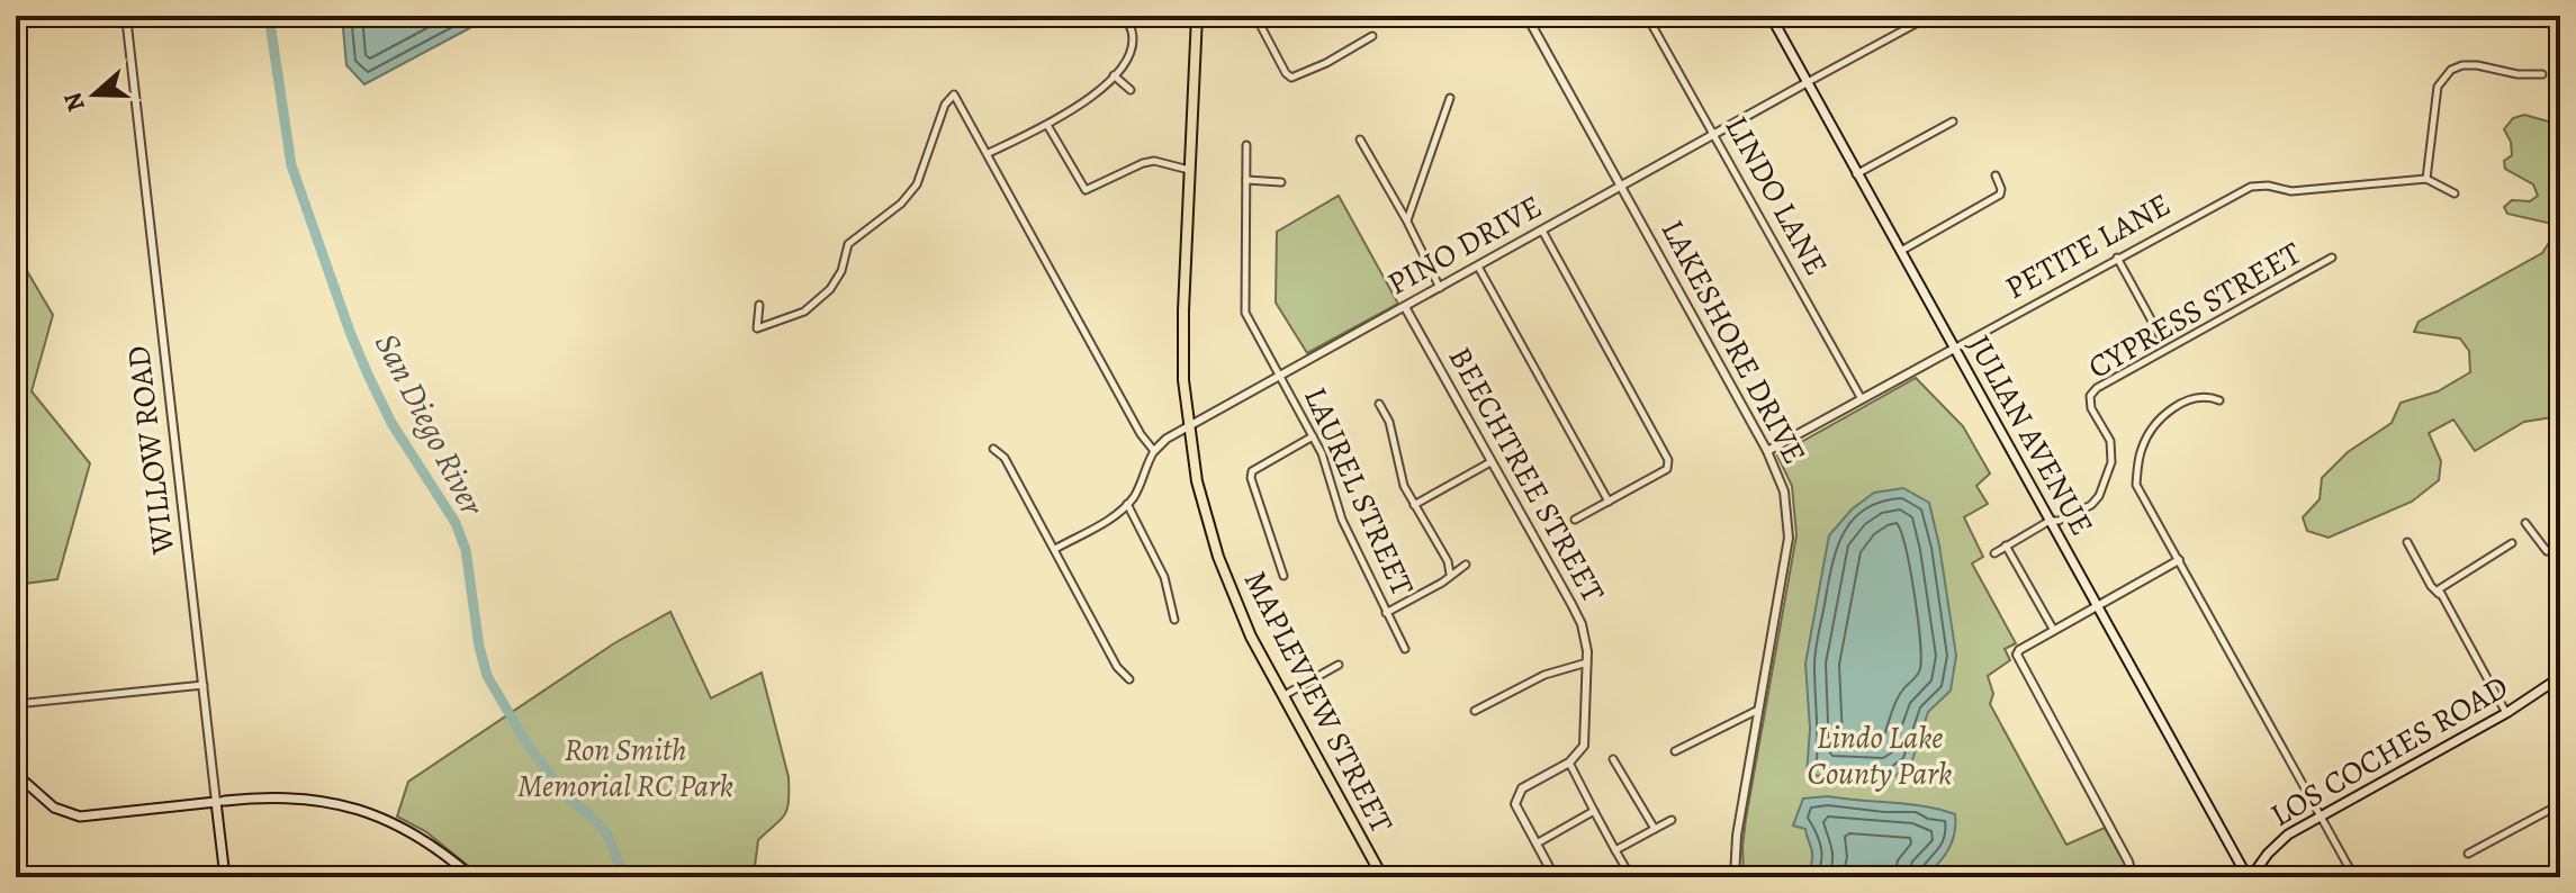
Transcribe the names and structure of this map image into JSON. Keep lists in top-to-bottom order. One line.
{"streets":{"main road":["JULIAN AVENUE","WILLOW ROAD","MAPLEVIEW STREET","LOS COCHES ROAD"],"street":["LINDO LANE","PINO DRIVE","PETITE LANE","CYPRESS STREET","LAKESHORE DRIVE","BEECHTREE STREET","LAUREL STREET"]},"crossings":[["LINDO LANE","PINO DRIVE"],["LINDO LANE","PETITE LANE"],["PINO DRIVE","LAKESHORE DRIVE"],["PINO DRIVE","JULIAN AVENUE"],["PINO DRIVE","BEECHTREE STREET"],["PINO DRIVE","LAUREL STREET"],["PINO DRIVE","MAPLEVIEW STREET"],["PETITE LANE","LAKESHORE DRIVE"],["PETITE LANE","JULIAN AVENUE"],["CYPRESS STREET","JULIAN AVENUE"],["JULIAN AVENUE","LOS COCHES ROAD"]],"water":["San Diego River"],"parks":["Lindo Lake County Park","Ron Smith Memorial RC Park"],"north":"left"}
